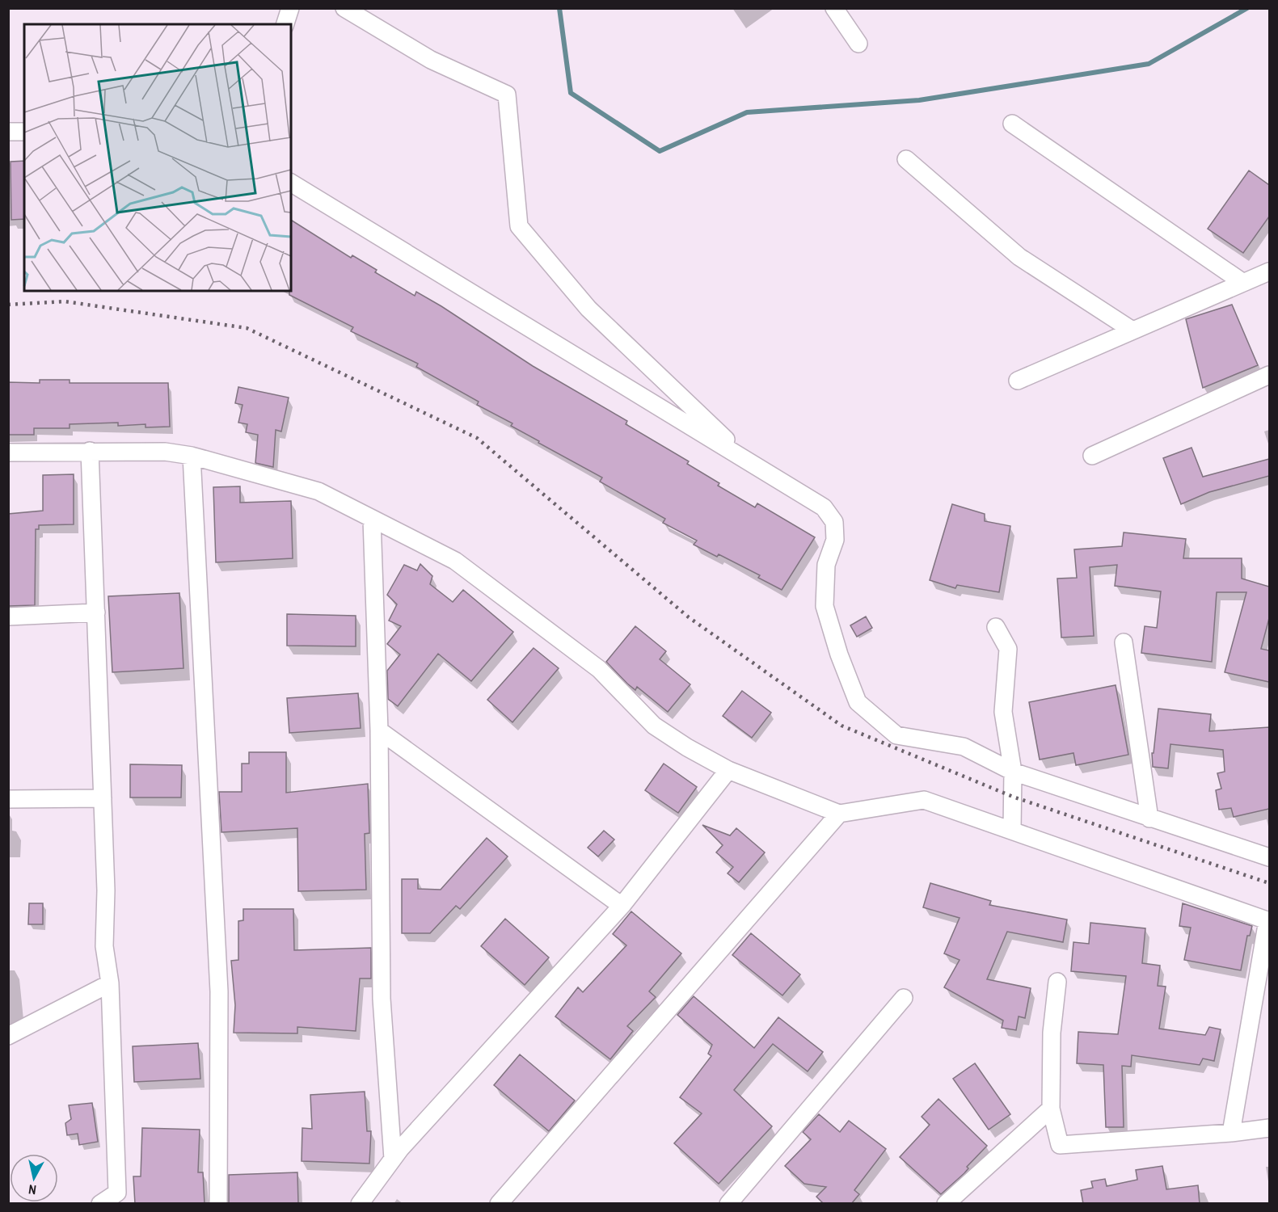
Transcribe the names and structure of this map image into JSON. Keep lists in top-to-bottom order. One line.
{"north":"bottom"}
